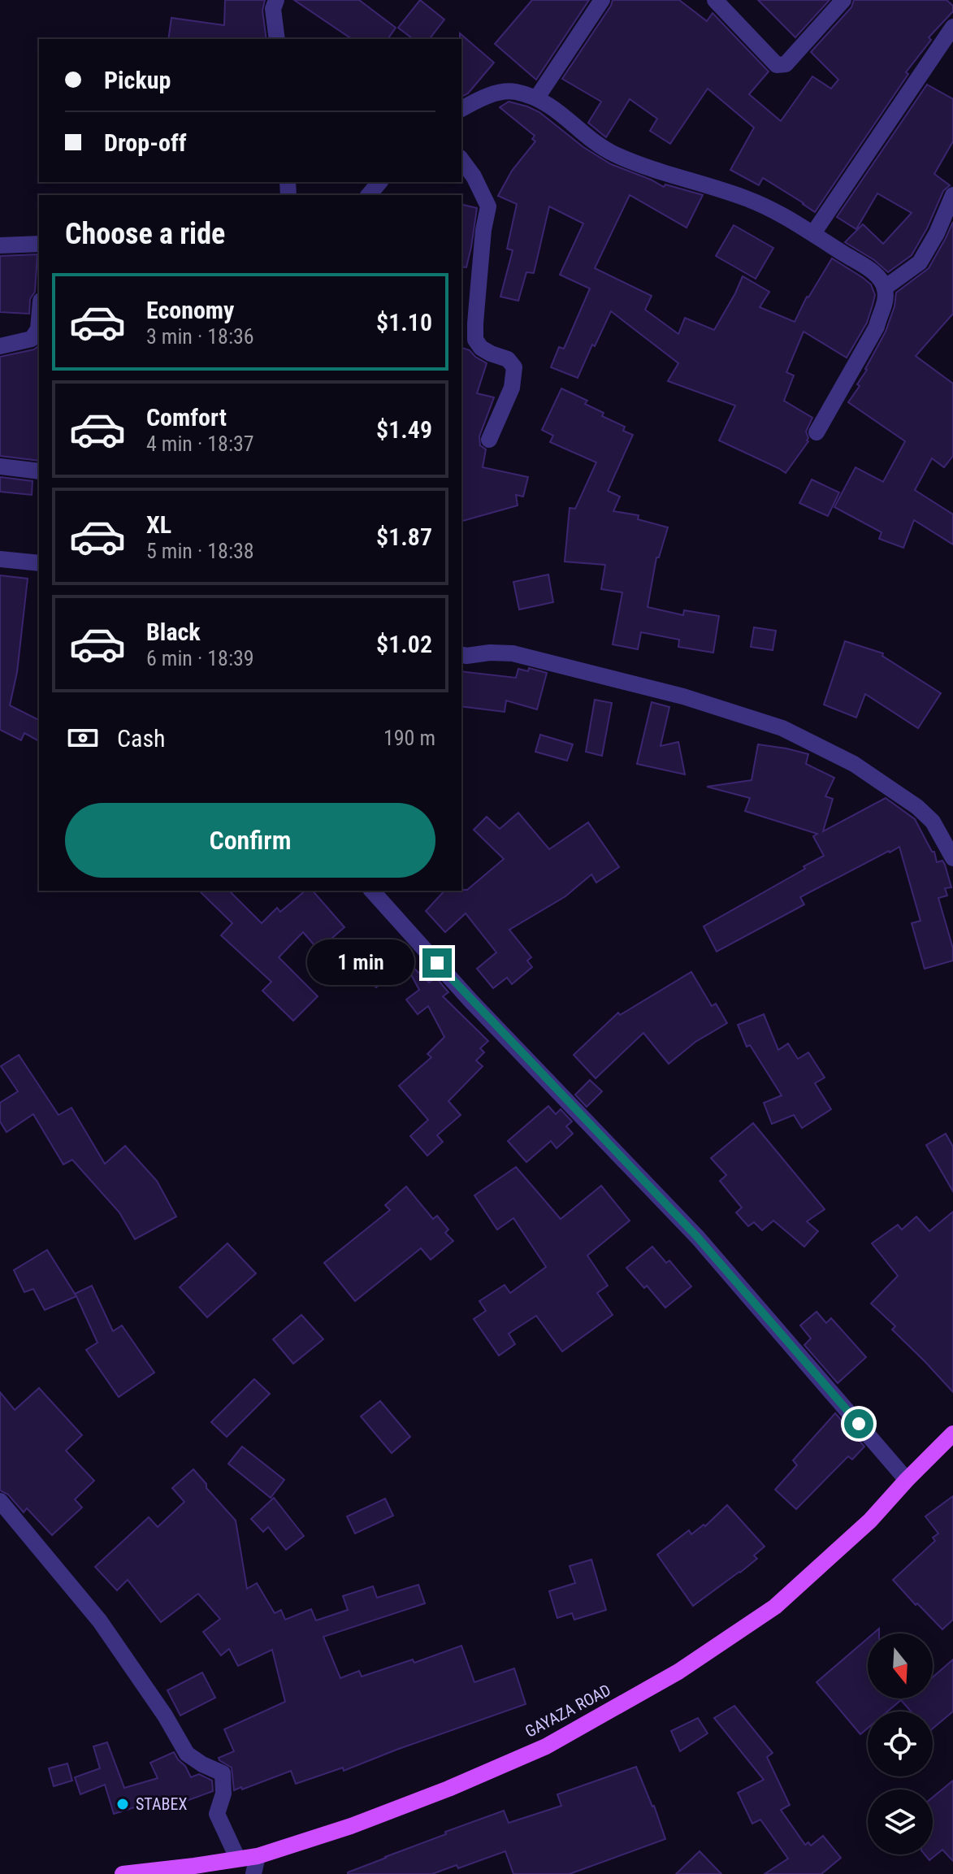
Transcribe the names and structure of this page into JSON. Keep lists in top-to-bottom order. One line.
{"streets":{"main road":["GAYAZA ROAD"]},"places":["STABEX"],"north":"bottom","page":{"banner":["Pickup","Drop-off"],"heading":"Choose a ride","list":[{"name":"Economy","note":"3 min · 18:36","value":"$1.10"},{"name":"Comfort","note":"4 min · 18:37","value":"$1.49"},{"name":"XL","note":"5 min · 18:38","value":"$1.87"},{"name":"Black","note":"6 min · 18:39","value":"$1.02"}],"pay":["Cash","190 m"],"buttons":"Confirm","bubble":"1 min"}}
